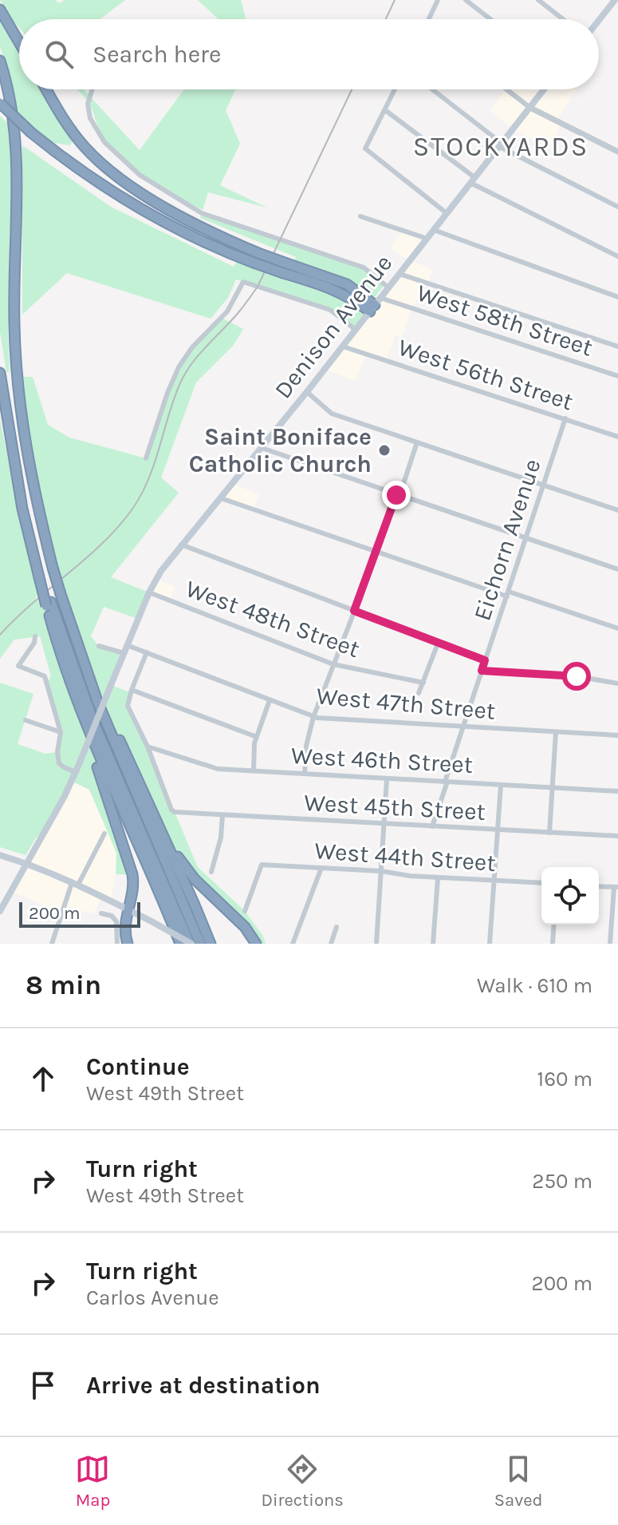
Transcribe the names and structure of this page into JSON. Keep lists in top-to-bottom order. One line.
{"streets":{"main road":["Denison Avenue"],"street":["West 58th Street","West 56th Street","Eichorn Avenue","West 48th Street","West 47th Street","West 46th Street","West 45th Street","West 44th Street"]},"crossings":[["West 58th Street","Denison Avenue"],["Denison Avenue","West 56th Street"],["Denison Avenue","West 48th Street"],["Denison Avenue","West 47th Street"],["West 56th Street","Eichorn Avenue"],["Eichorn Avenue","West 47th Street"],["Eichorn Avenue","West 46th Street"],["Eichorn Avenue","West 45th Street"],["West 46th Street","West 45th Street"]],"districts":["STOCKYARDS"],"places":["Saint Boniface Catholic Church"],"scale_bar":"200 m","page":{"search":"Search here","scale":"200 m","heading":["8 min","Walk · 610 m"],"list":[["Continue","West 49th Street","160 m"],["Turn right","West 49th Street","250 m"],["Turn right","Carlos Avenue","200 m"],"Arrive at destination"],"nav":["Map","Directions","Saved"]}}
